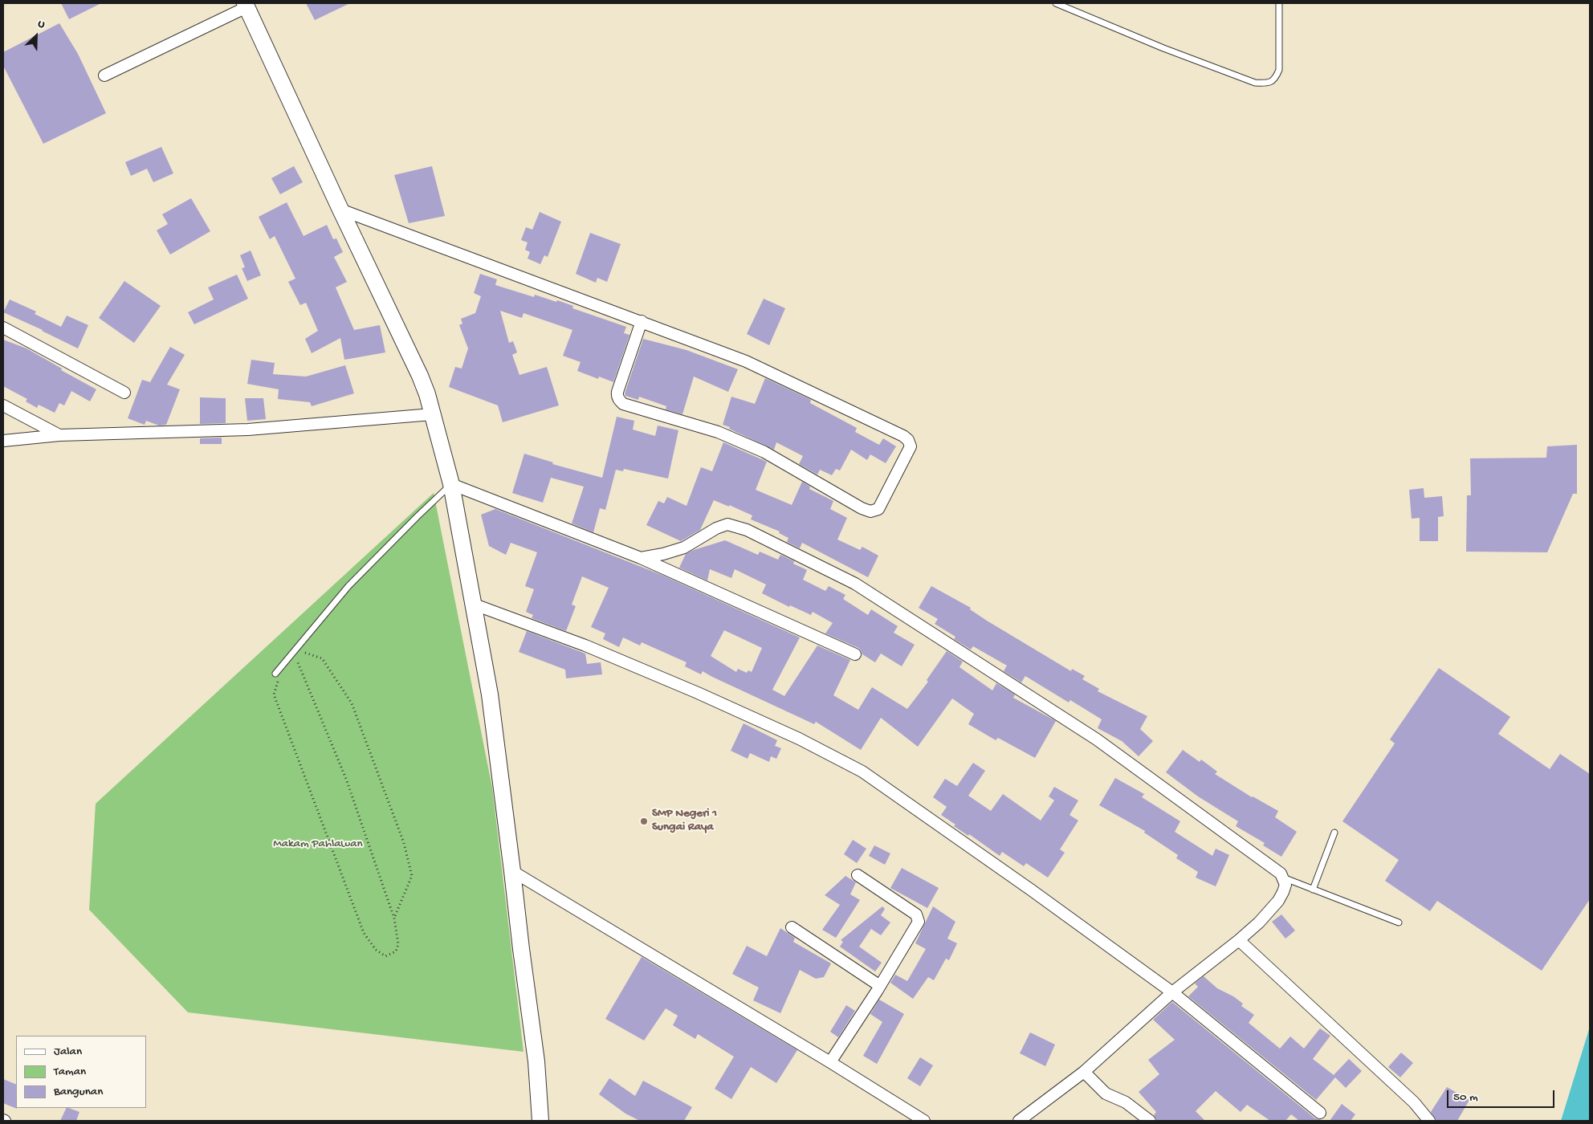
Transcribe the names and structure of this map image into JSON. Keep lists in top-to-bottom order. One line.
{"parks":["Makam Pahlawan"],"places":["SMP Negeri 1 Sungai Raya"],"legend":["Jalan","Taman","Bangunan"],"scale_bar":"50 m","north":"top right"}
